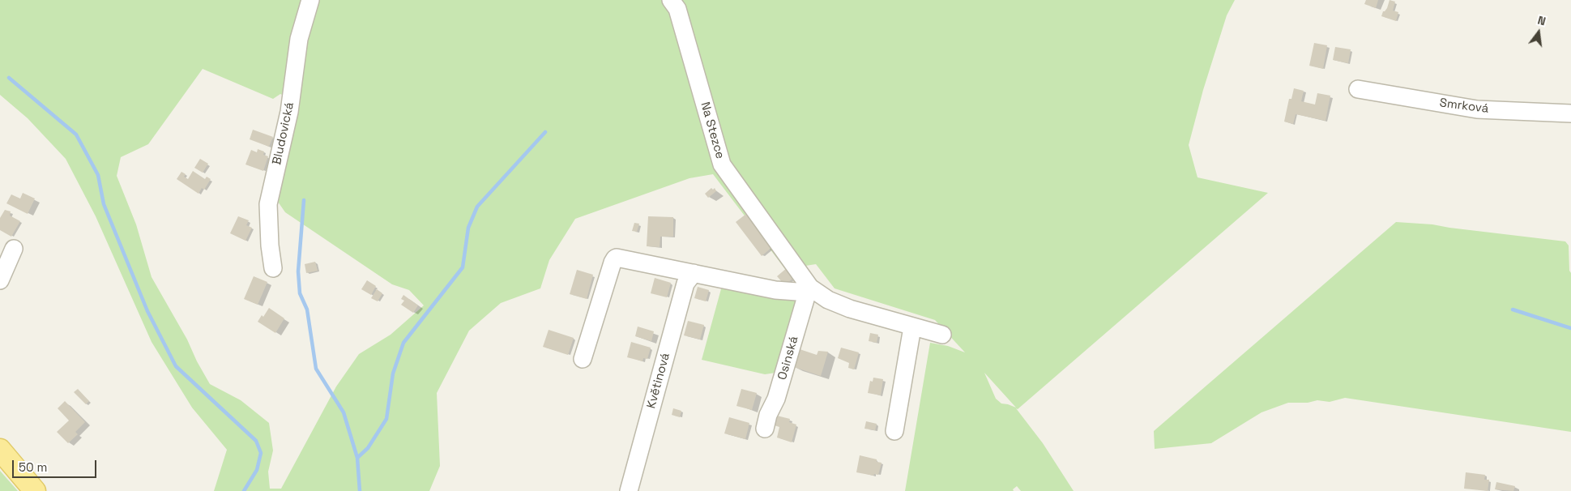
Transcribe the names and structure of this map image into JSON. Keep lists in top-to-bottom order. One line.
{"streets":{"street":["Smrková","Na Stezce","Bludovická","Osinská","Květinová"]},"crossings":[["Na Stezce","Osinská"]],"scale_bar":"50 m","north":"top"}
